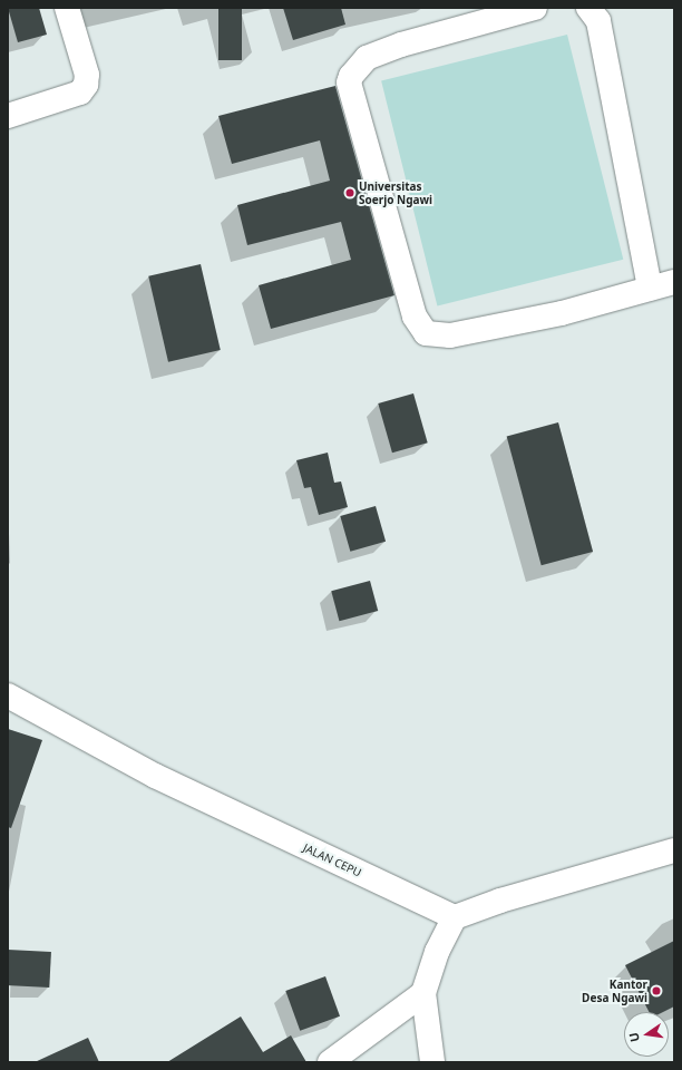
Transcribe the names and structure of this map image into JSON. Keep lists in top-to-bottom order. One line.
{"streets":{"street":["JALAN CEPU"]},"places":["Universitas Soerjo Ngawi","Kantor Desa Ngawi"],"north":"left"}
